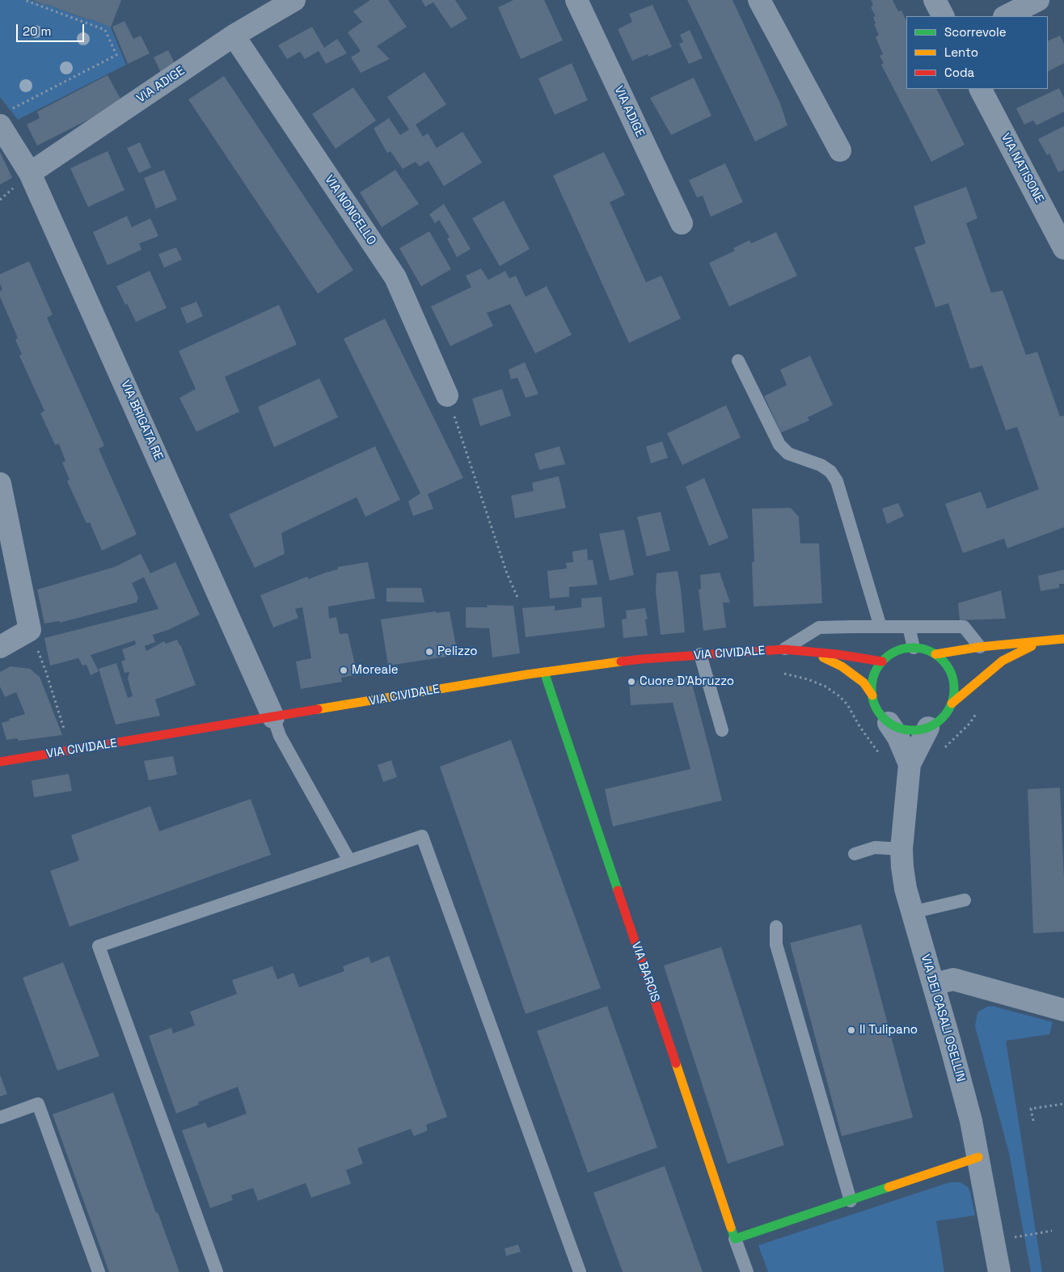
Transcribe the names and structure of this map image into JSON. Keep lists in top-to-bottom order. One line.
{"streets":{"main road":["VIA CIVIDALE","VIA BARCIS"],"street":["VIA ADIGE","VIA NATISONE","VIA NONCELLO","VIA BRIGATA RE","VIA DEI CASALI OSELLIN"]},"crossings":[["VIA ADIGE","VIA NONCELLO"],["VIA ADIGE","VIA BRIGATA RE"],["VIA BRIGATA RE","VIA CIVIDALE"],["VIA CIVIDALE","VIA BARCIS"],["VIA CIVIDALE","VIA DEI CASALI OSELLIN"]],"places":["Pelizzo","Moreale","Cuore D’Abruzzo","Il Tulipano"],"legend":["Scorrevole","Lento","Coda"],"scale_bar":"20 m"}
